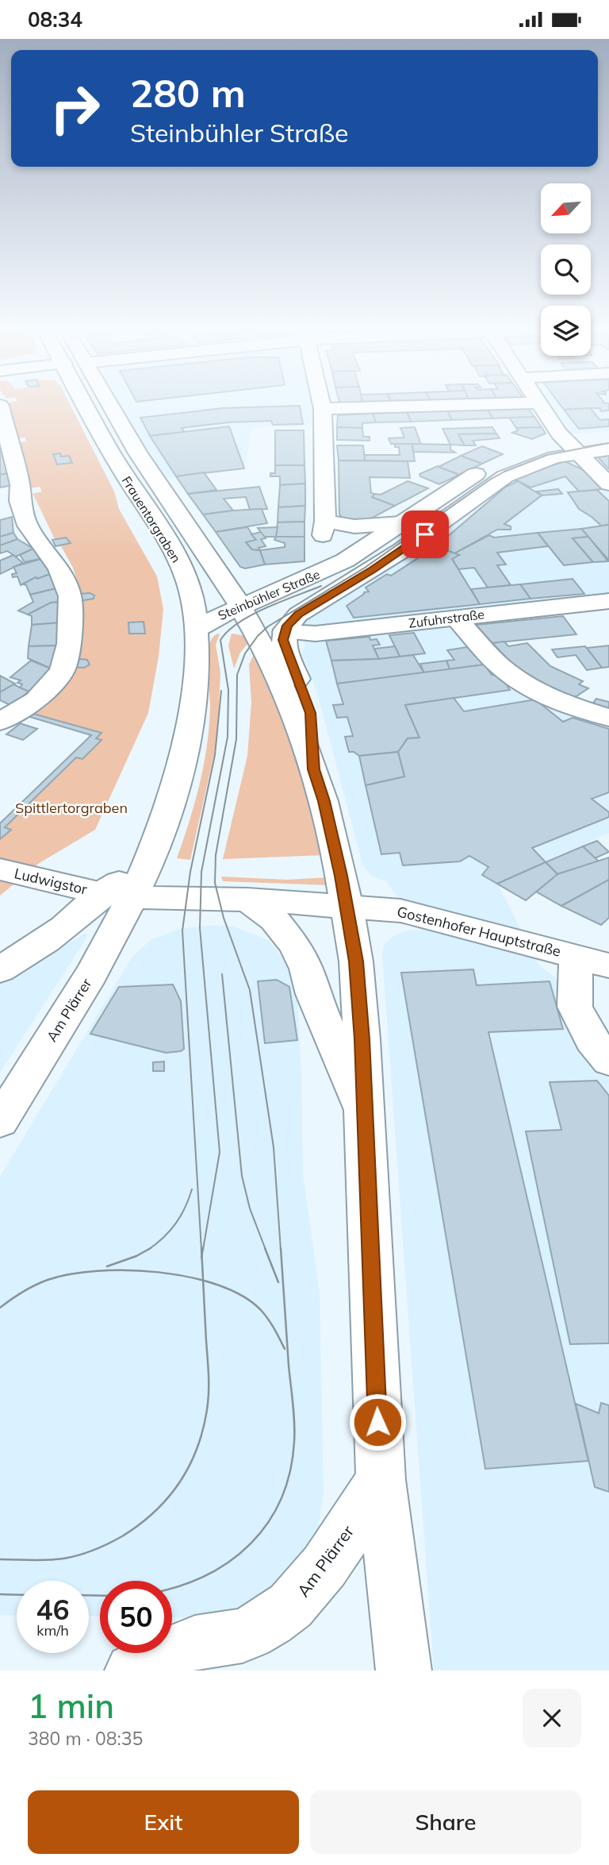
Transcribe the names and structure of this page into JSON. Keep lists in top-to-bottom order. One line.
{"streets":{"main road":["Frauentorgraben","Steinbühler Straße","Zufuhrstraße","Ludwigstor","Gostenhofer Hauptstraße","Am Plärrer"]},"crossings":[["Frauentorgraben","Steinbühler Straße"],["Frauentorgraben","Zufuhrstraße"],["Frauentorgraben","Am Plärrer"],["Steinbühler Straße","Zufuhrstraße"],["Ludwigstor","Am Plärrer"]],"parks":["Spittlertorgraben"],"north":"bottom left","page":{"status":"08:34","turn":["280 m","Steinbühler Straße"],"speed":"46 km/h","limit":"50","heading":["1 min","380 m · 08:35"],"buttons":["Exit","Share"]}}
